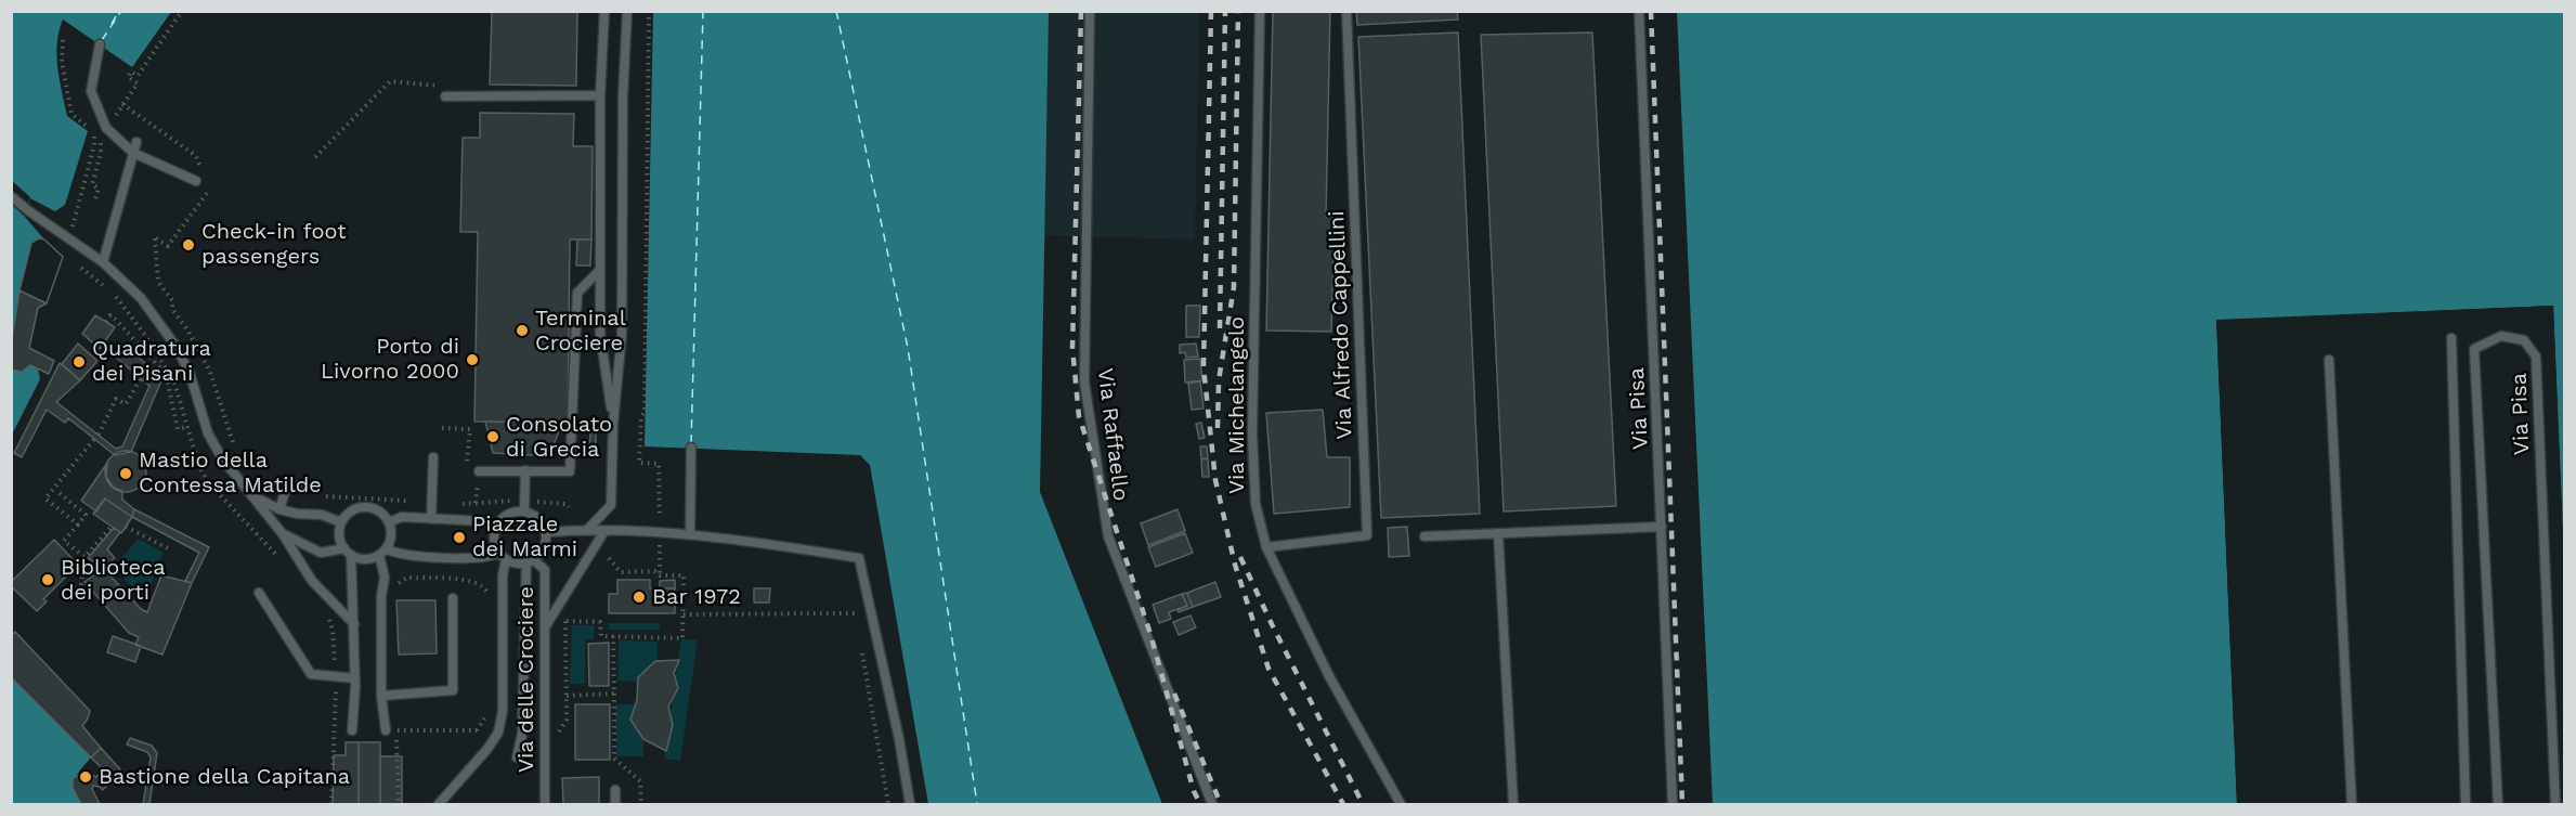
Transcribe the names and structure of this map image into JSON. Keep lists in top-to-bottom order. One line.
{"streets":{"lane":["Via Alfredo Cappellini","Via Michelangelo","Via Pisa","Via Raffaello","Via delle Crociere"]},"crossings":[["Via Alfredo Cappellini","Via Michelangelo"]],"places":["Check-in foot passengers","Terminal Crociere","Porto di Livorno 2000","Quadratura dei Pisani","Consolato di Grecia","Mastio della Contessa Matilde","Piazzale dei Marmi","Biblioteca dei porti","Bar 1972","Bastione della Capitana"]}
